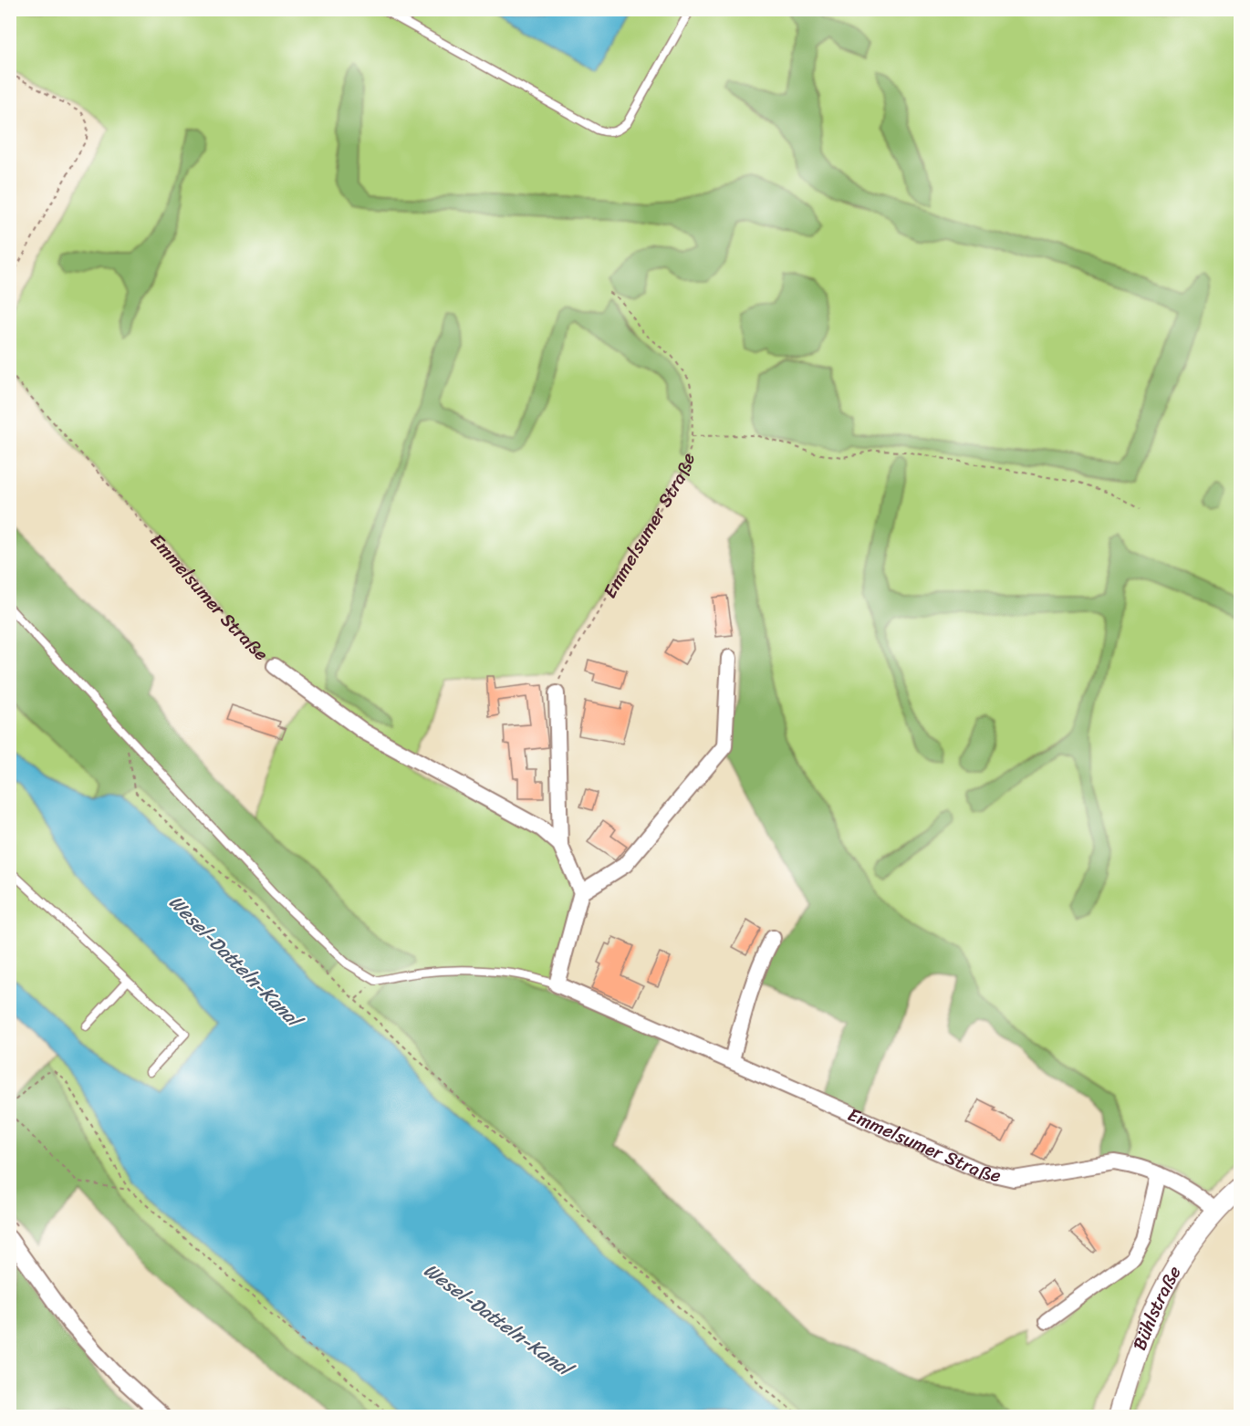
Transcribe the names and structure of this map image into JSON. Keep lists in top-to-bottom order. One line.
{"streets":{"street":["Emmelsumer Straße","Bühlstraße"]},"crossings":[["Emmelsumer Straße","Bühlstraße"]],"water":["Wesel-Datteln-Kanal"]}
